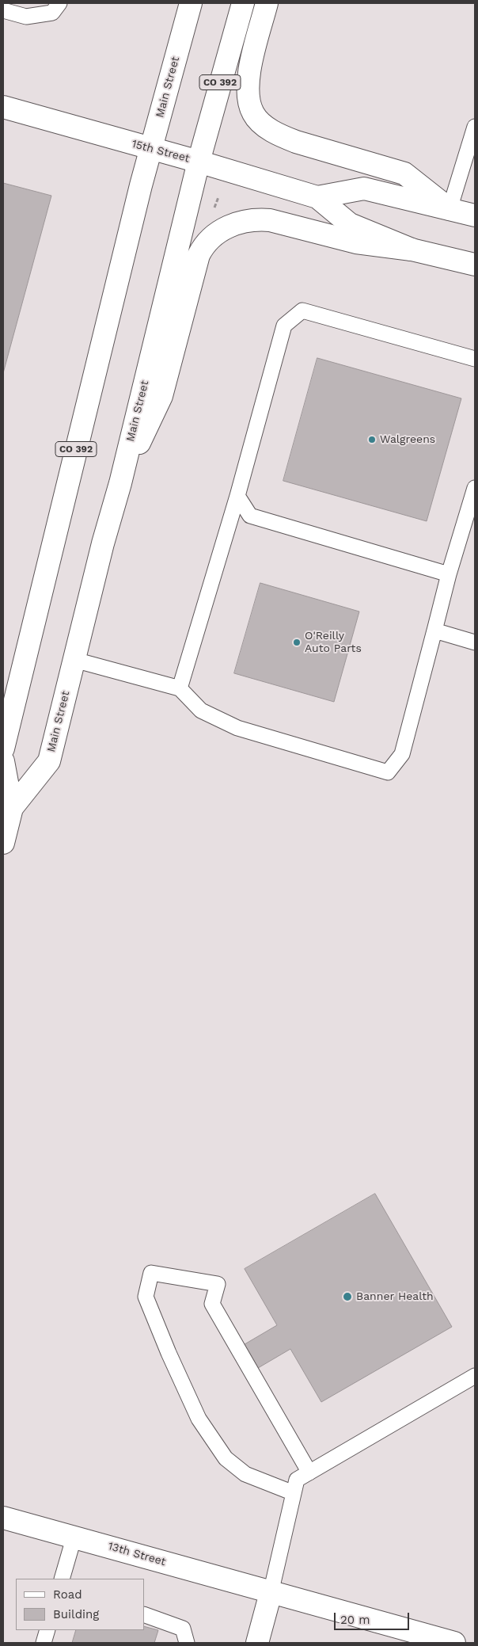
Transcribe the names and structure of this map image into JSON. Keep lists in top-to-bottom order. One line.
{"streets":{"main road":["CO 392","Main Street","15th Street","13th Street"]},"crossings":[["Main Street","15th Street"]],"places":["Walgreens","O'Reilly Auto Parts","Banner Health"],"legend":["Road","Building"],"scale_bar":"20 m"}
